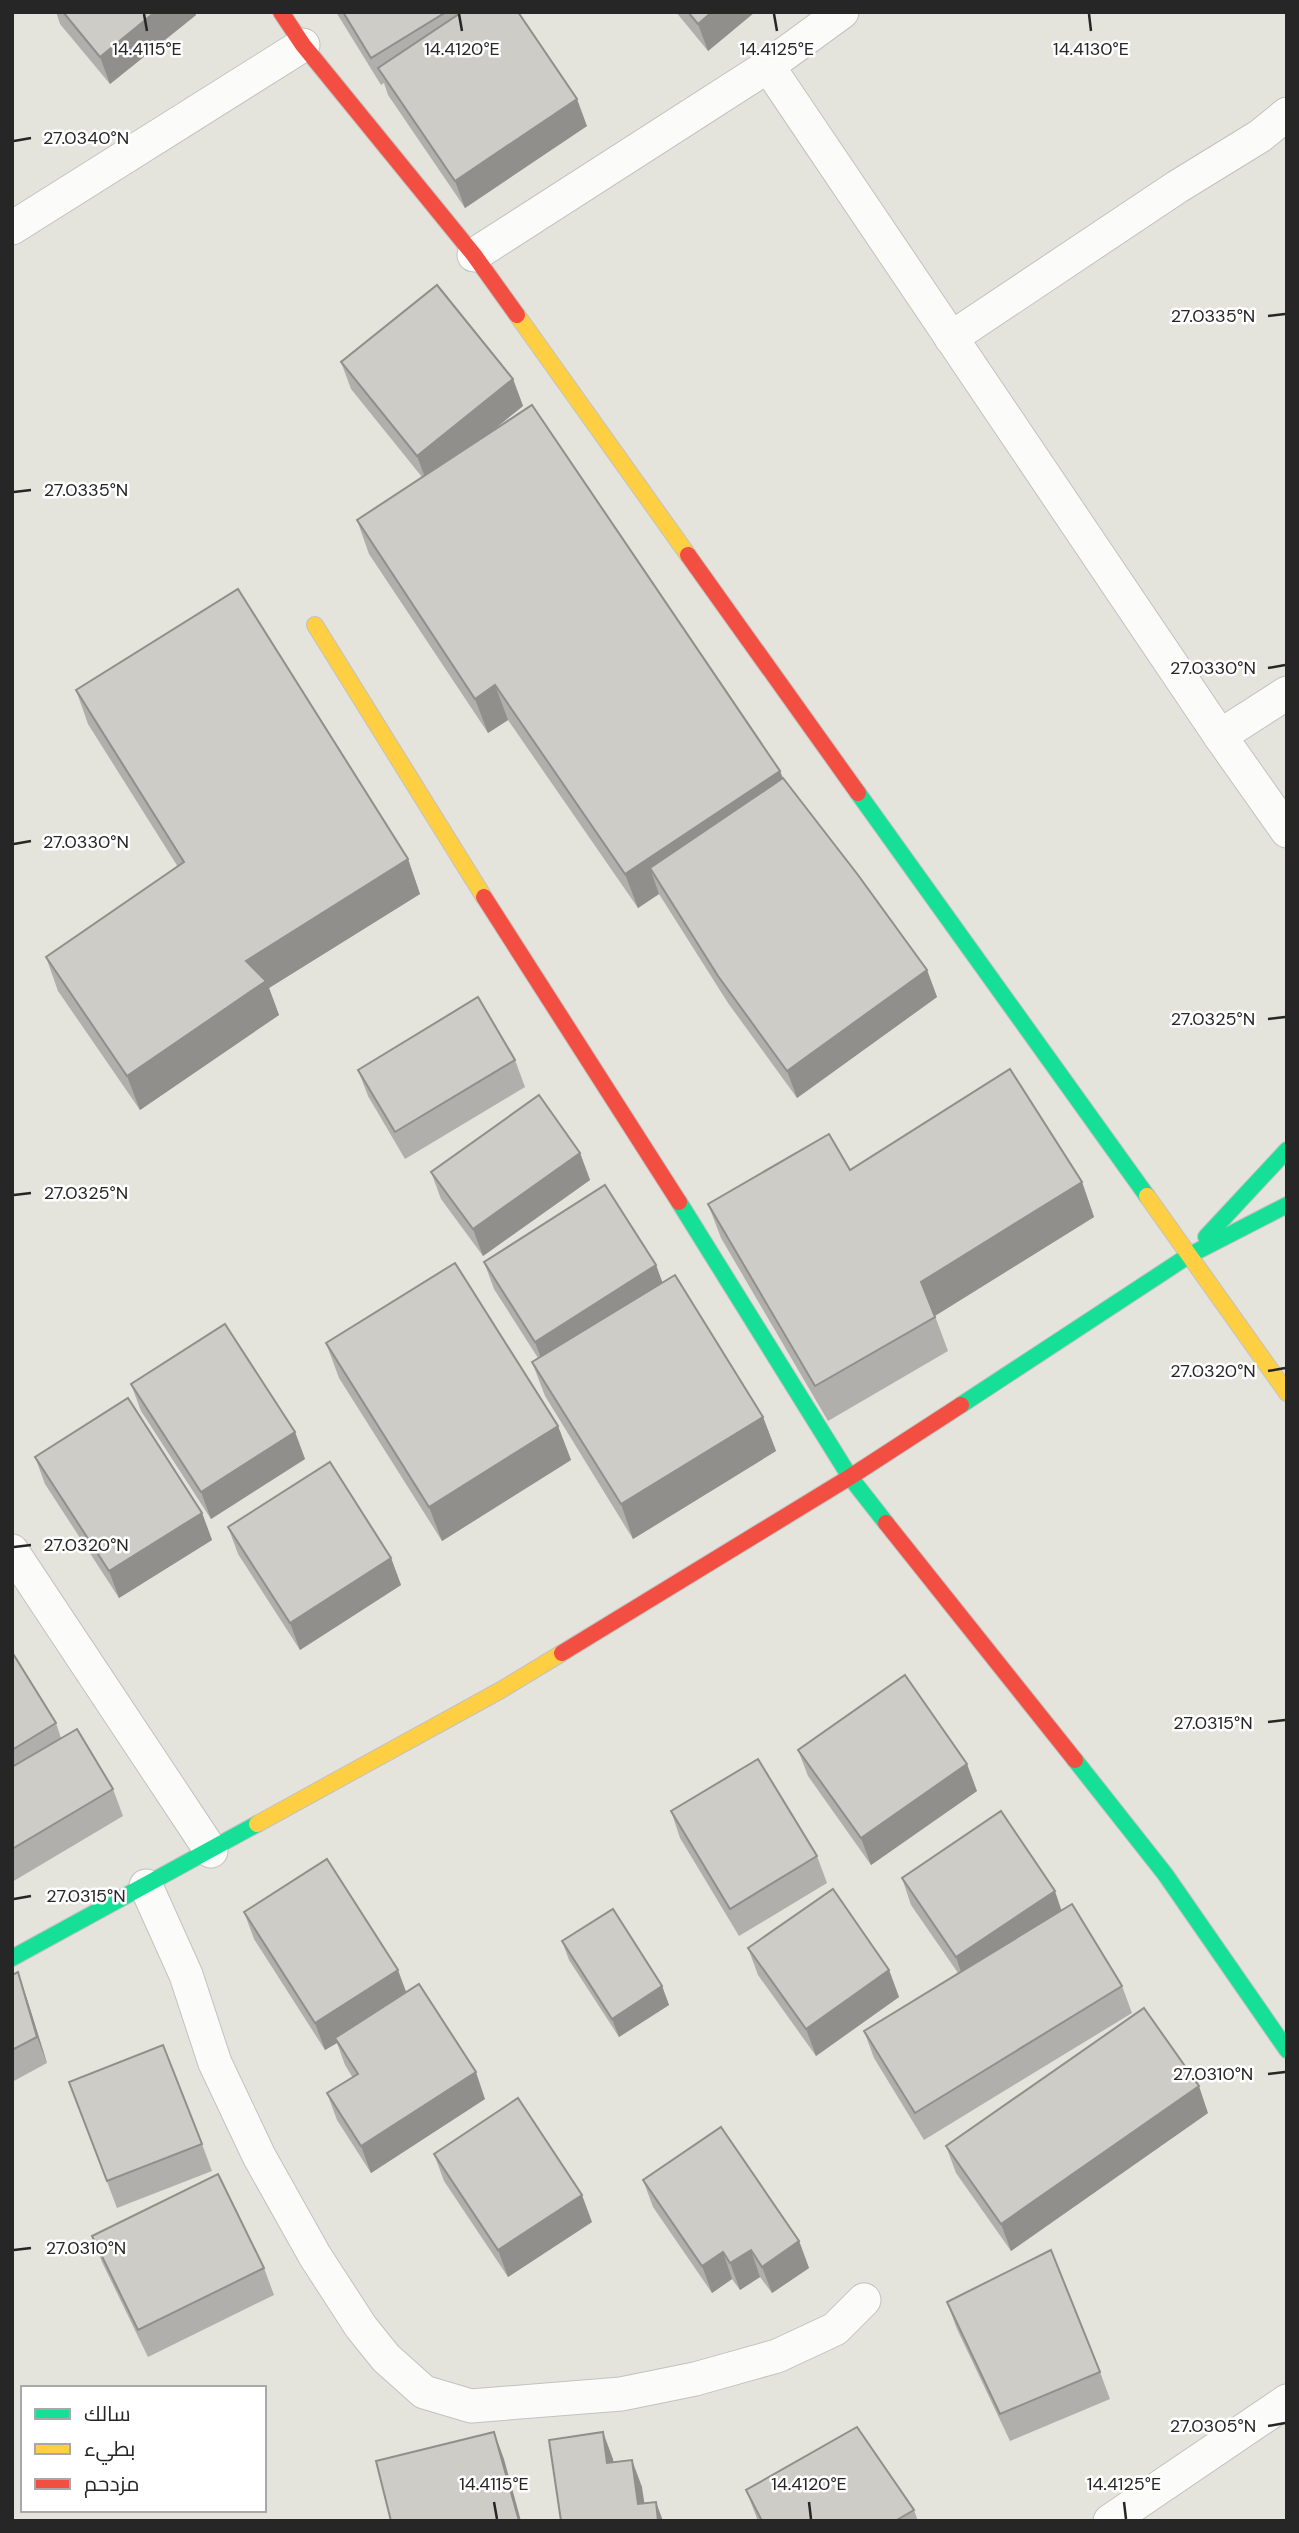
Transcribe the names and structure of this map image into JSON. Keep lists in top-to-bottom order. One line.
{"legend":["سالك","بطيء","مزدحم"],"coordinates":["14.4115°E","14.4120°E","14.4125°E","14.4130°E","27.0340°N","27.0335°N","27.0330°N","27.0325°N","27.0320°N","27.0315°N","27.0310°N","27.0305°N"]}
